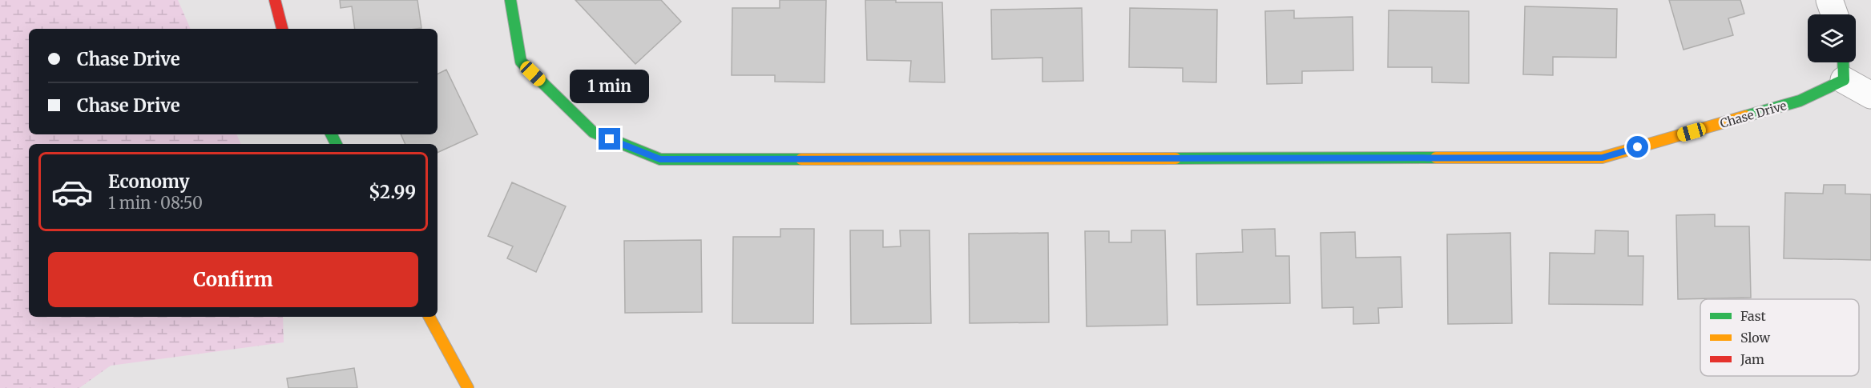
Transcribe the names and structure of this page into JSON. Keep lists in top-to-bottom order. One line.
{"streets":{"street":["Chase Drive"]},"legend":["Fast","Slow","Jam"],"page":{"banner":["Chase Drive","Chase Drive"],"bubble":"1 min","list":[{"name":"Economy","note":"1 min · 08:50","value":"$2.99"}],"buttons":"Confirm"}}
